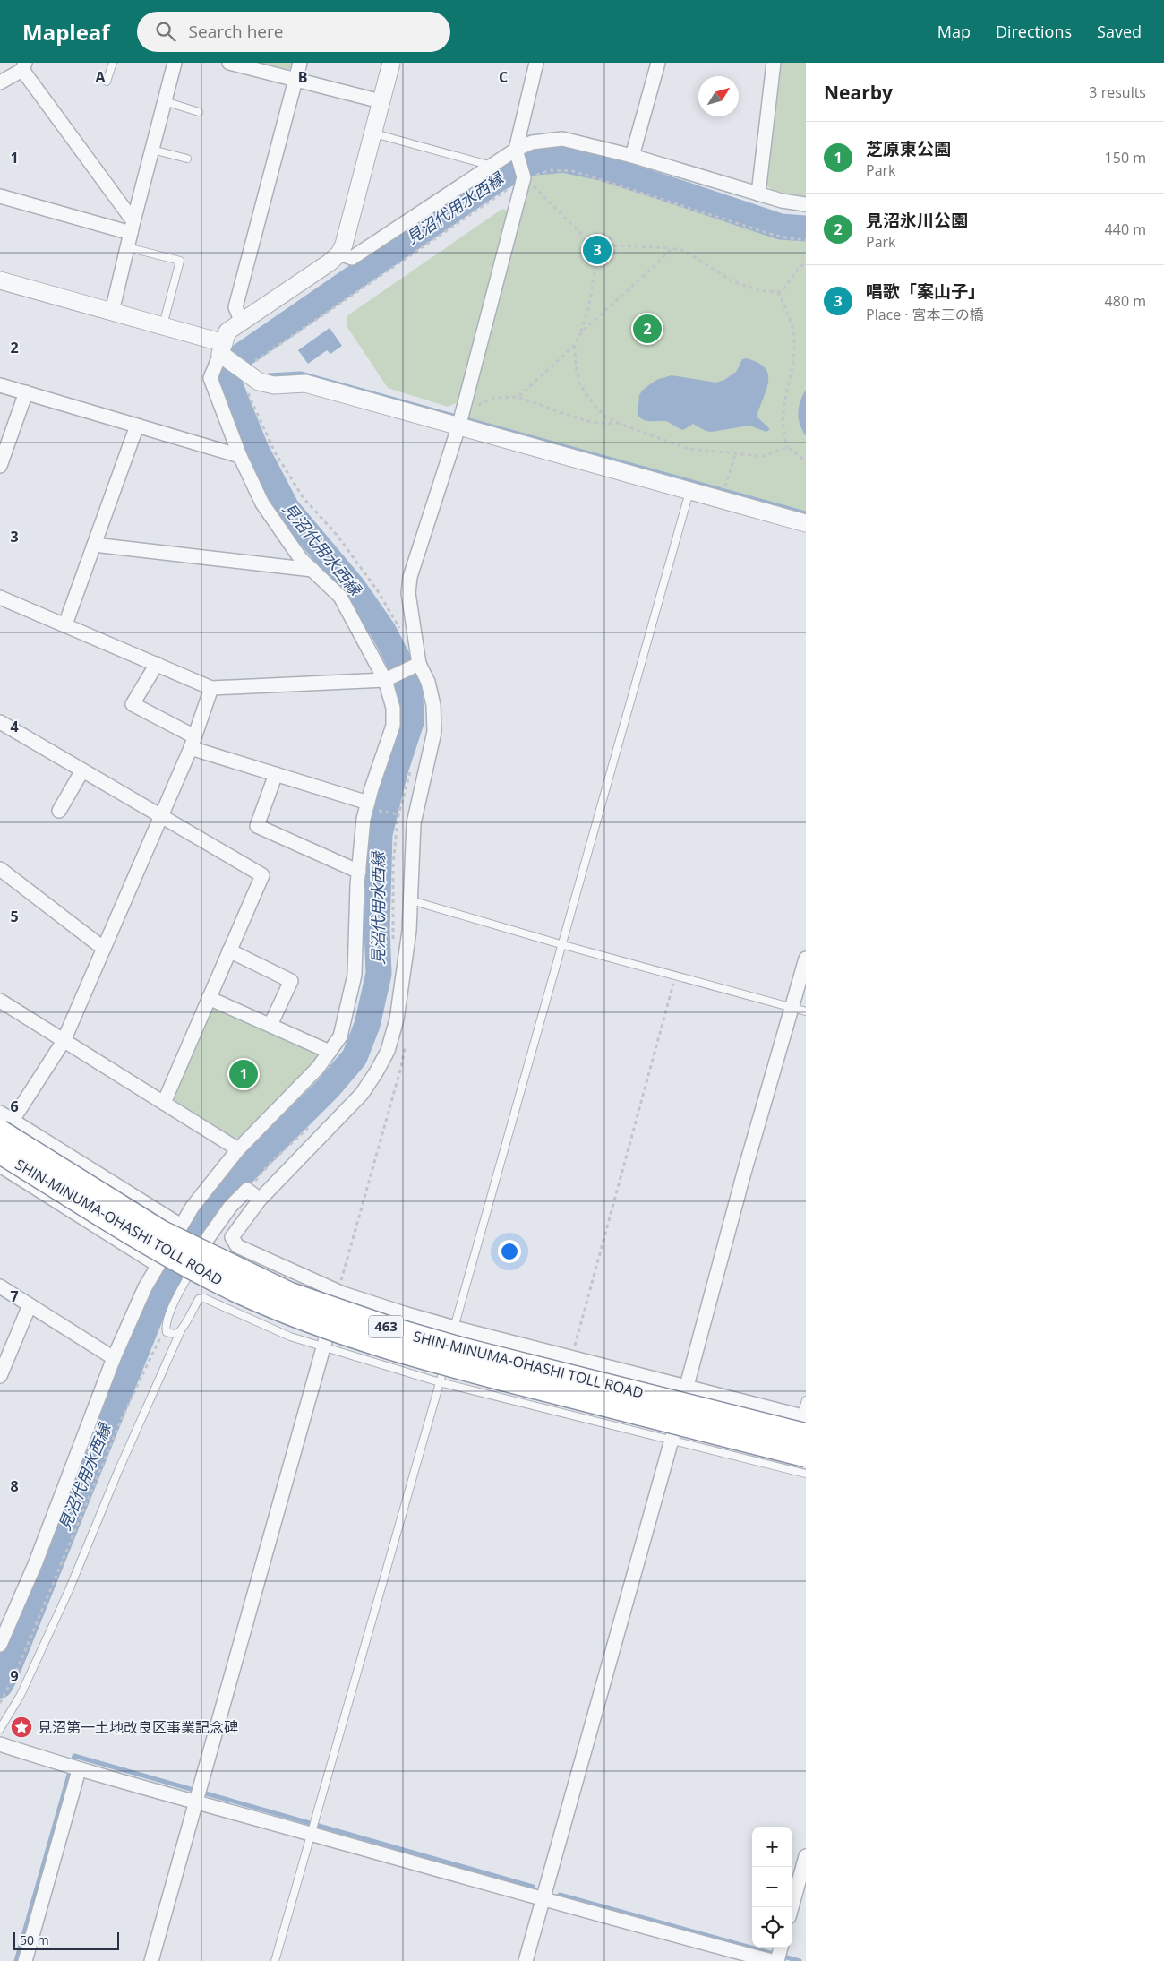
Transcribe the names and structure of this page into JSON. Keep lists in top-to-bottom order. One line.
{"streets":{"highway":["SHIN-MINUMA-OHASHI TOLL ROAD","463"]},"water":["見沼代用水西縁"],"places":{"place":["見沼第一土地改良区事業記念碑"]},"scale_bar":"50 m","north":"top right","page":{"header":"Mapleaf","search":"Search here","nav":["Map","Directions","Saved"],"heading":["Nearby","3 results"],"list":[{"mark":"1","name":"芝原東公園","note":"Park","value":"150 m"},{"mark":"2","name":"見沼氷川公園","note":"Park","value":"440 m"},{"mark":"3","name":"唱歌「案山子」","note":"Place · 宮本三の橋","value":"480 m"}],"pins":["3","2","1"],"map_buttons":["+","−"],"scale":"50 m"},"grid":{"columns":["A","B","C"],"rows":["1","2","3","4","5","6","7","8","9"]}}
